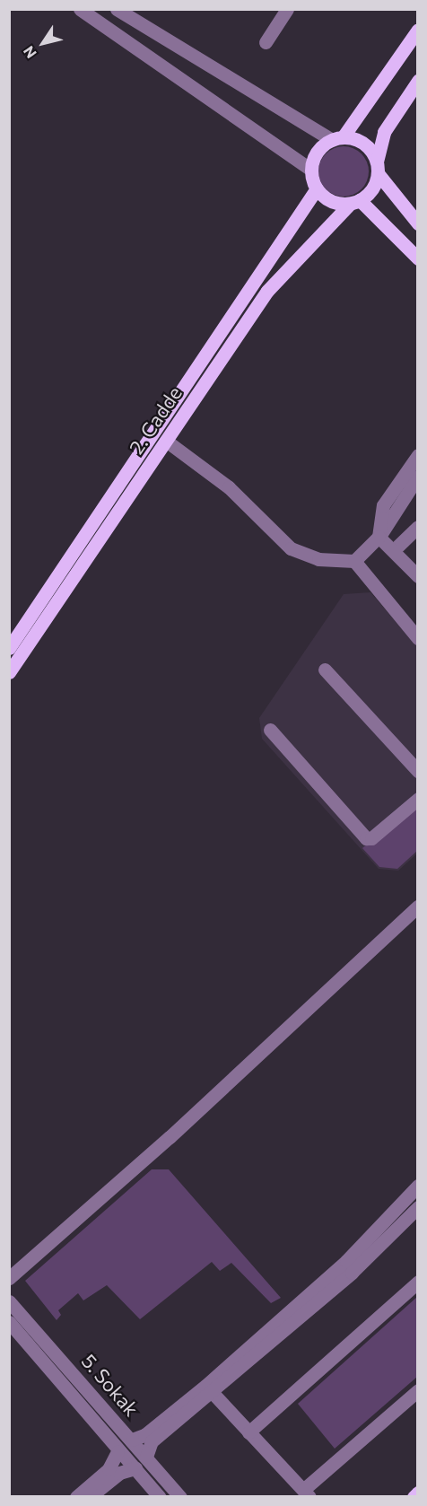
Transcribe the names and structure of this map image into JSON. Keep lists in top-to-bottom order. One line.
{"streets":{"main road":["2. Cadde"],"street":["5. Sokak"]},"north":"bottom left"}
